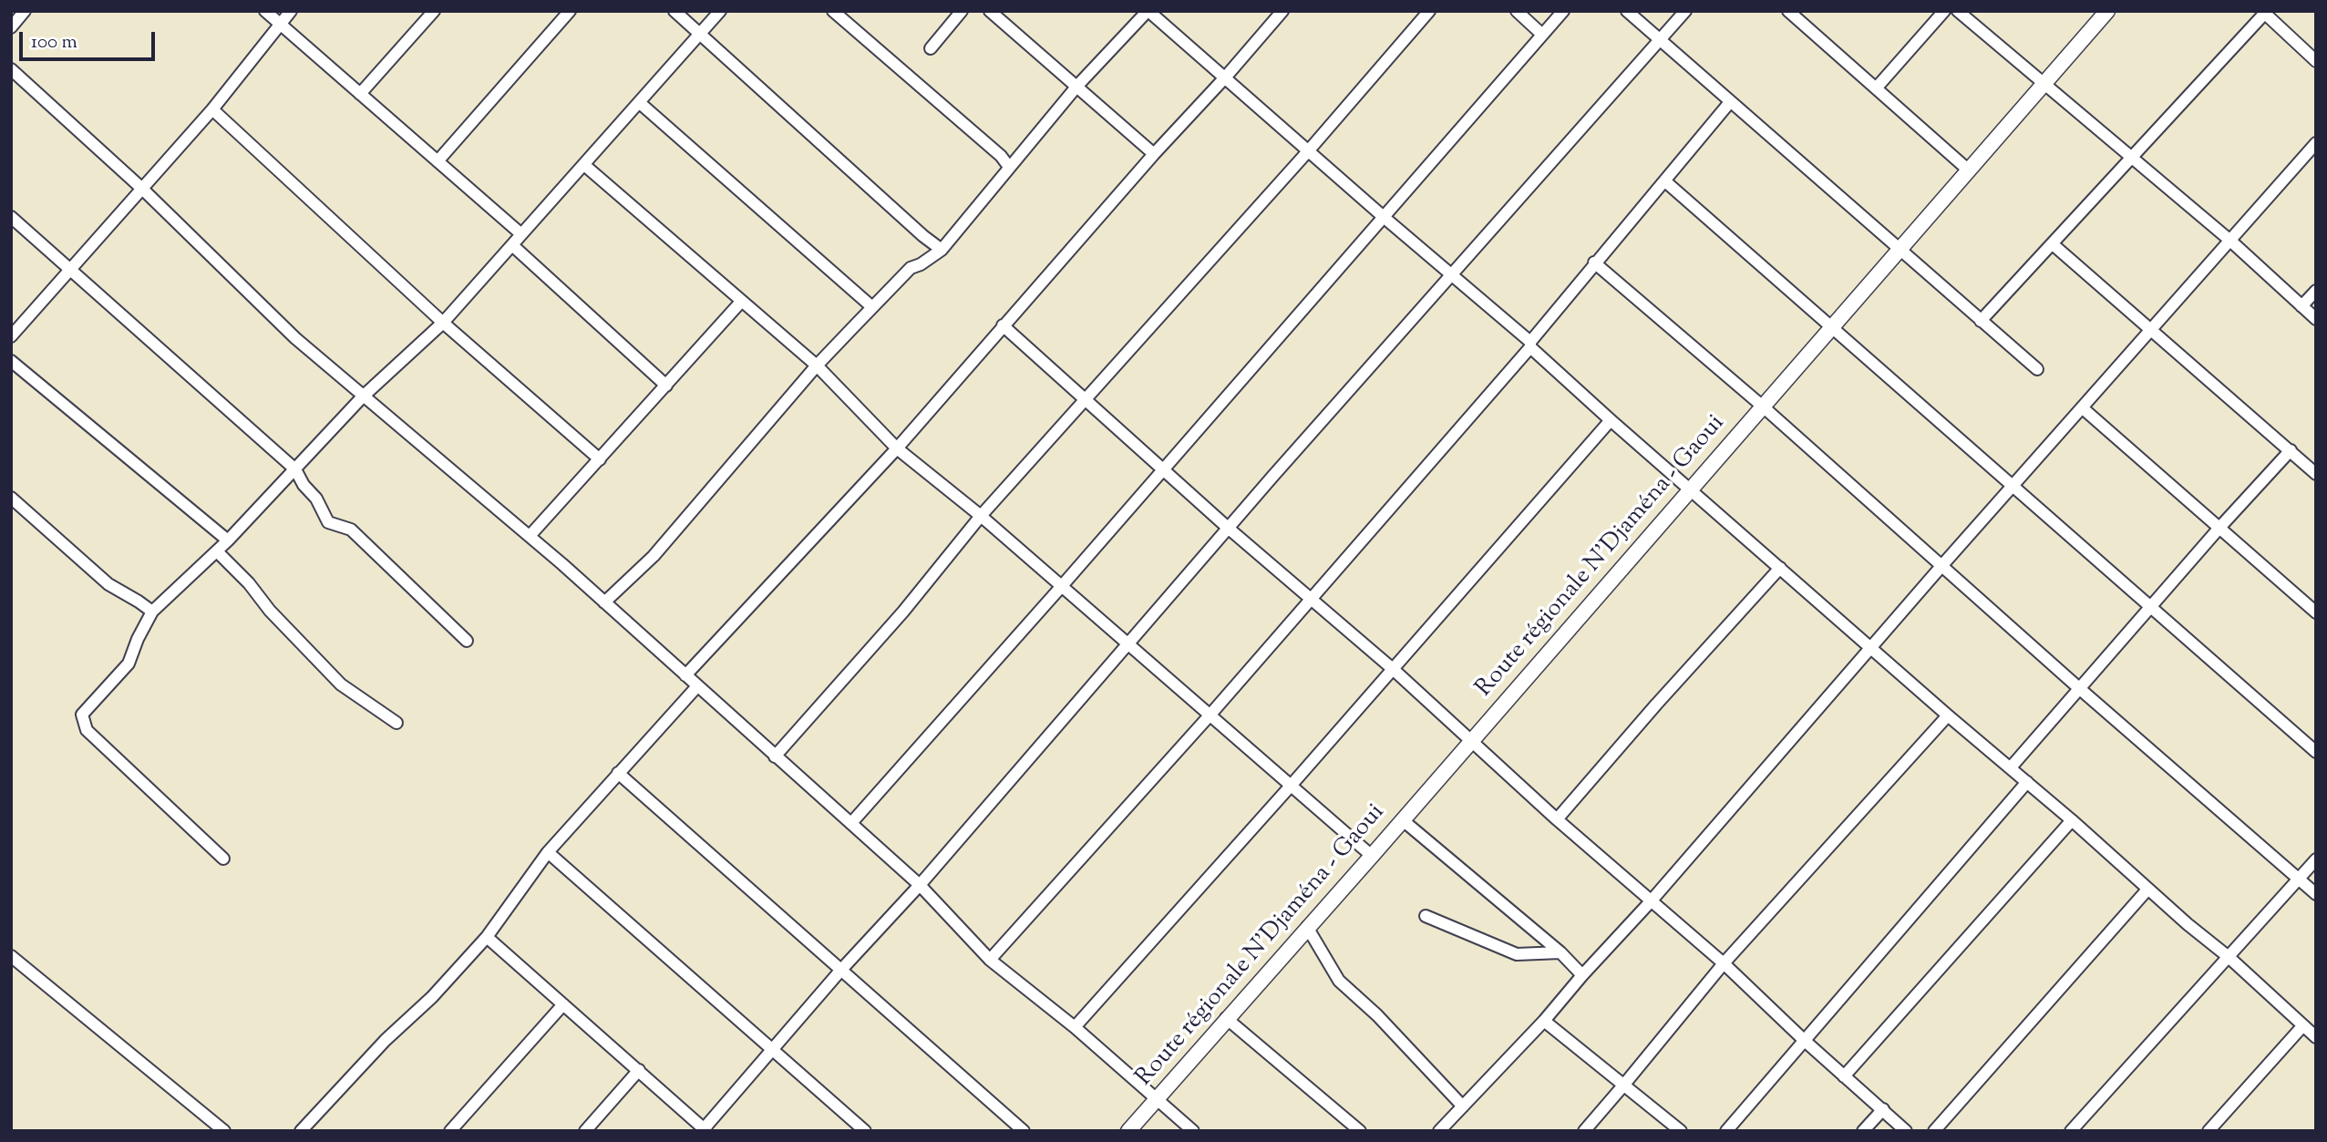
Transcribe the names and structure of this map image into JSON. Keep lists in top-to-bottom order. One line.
{"streets":{"street":["Route régionale N'Djaména - Gaoui"]},"scale_bar":"100 m"}
